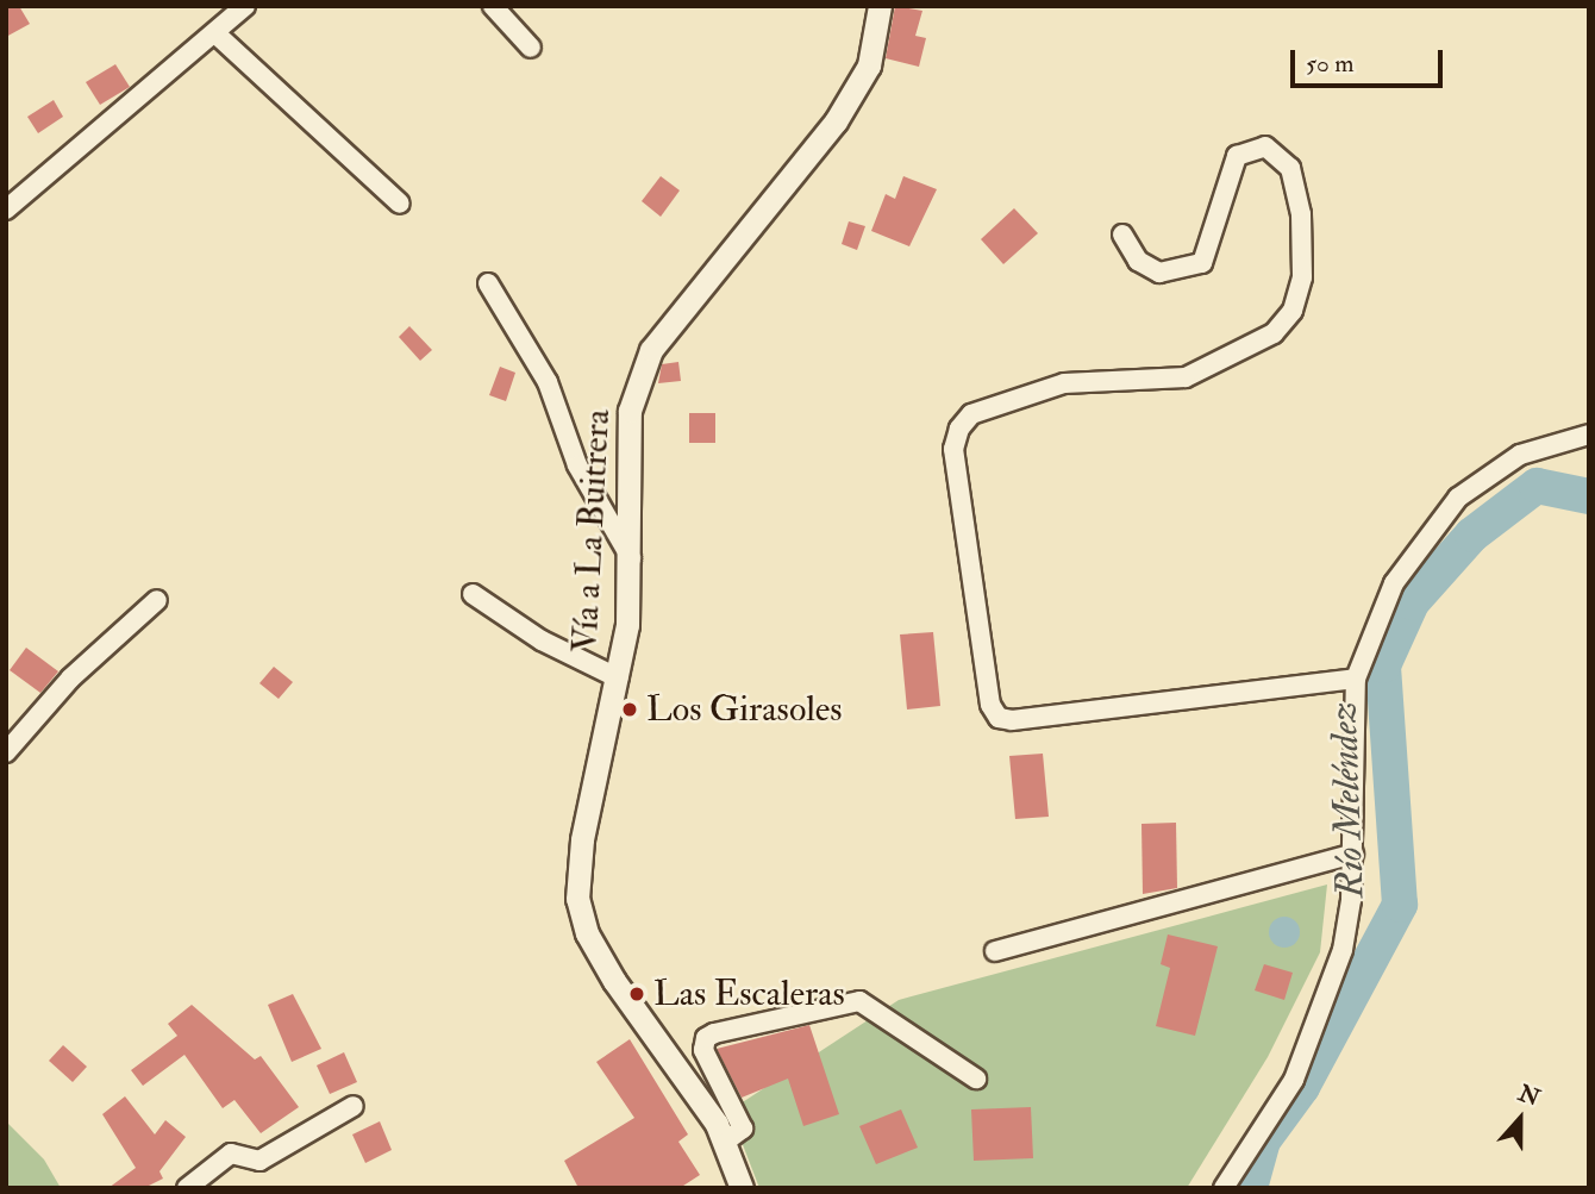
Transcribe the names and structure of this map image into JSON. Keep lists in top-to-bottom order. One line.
{"streets":{"street":["Vía a La Buitrera"]},"water":["Río Meléndez"],"places":["Los Girasoles","Las Escaleras"],"scale_bar":"50 m","north":"top"}
